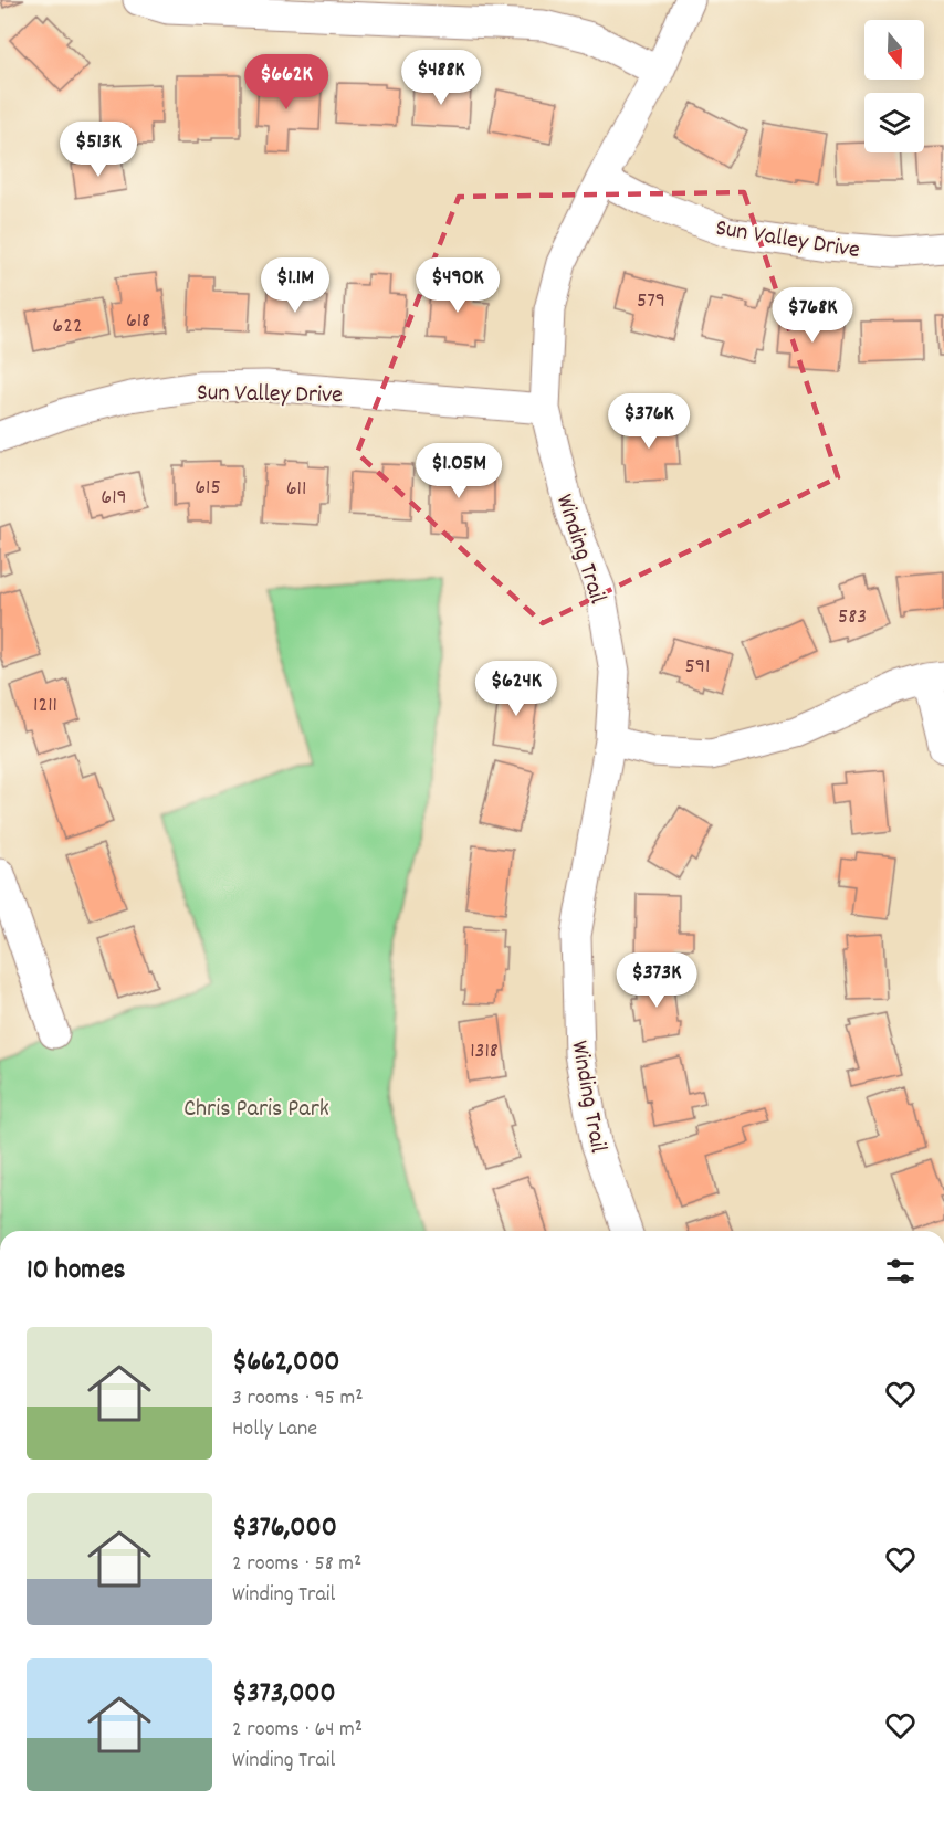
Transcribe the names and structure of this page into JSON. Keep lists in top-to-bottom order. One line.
{"streets":{"street":["Sun Valley Drive","Winding Trail"]},"crossings":[["Sun Valley Drive","Winding Trail"]],"parks":["Chris Paris Park"],"house_numbers":["579","618","622","615","611","619","583","591","1211","1318"],"north":"bottom","page":{"price":["$488K","$662K","$513K","$1.1M","$490K","$768K","$376K","$1.05M","$624K","$373K"],"heading":"10 homes","list":[{"name":"$662,000","note":"3 rooms · 95 m² · Holly Lane"},{"name":"$376,000","note":"2 rooms · 58 m² · Winding Trail"},{"name":"$373,000","note":"2 rooms · 64 m² · Winding Trail"}]}}
